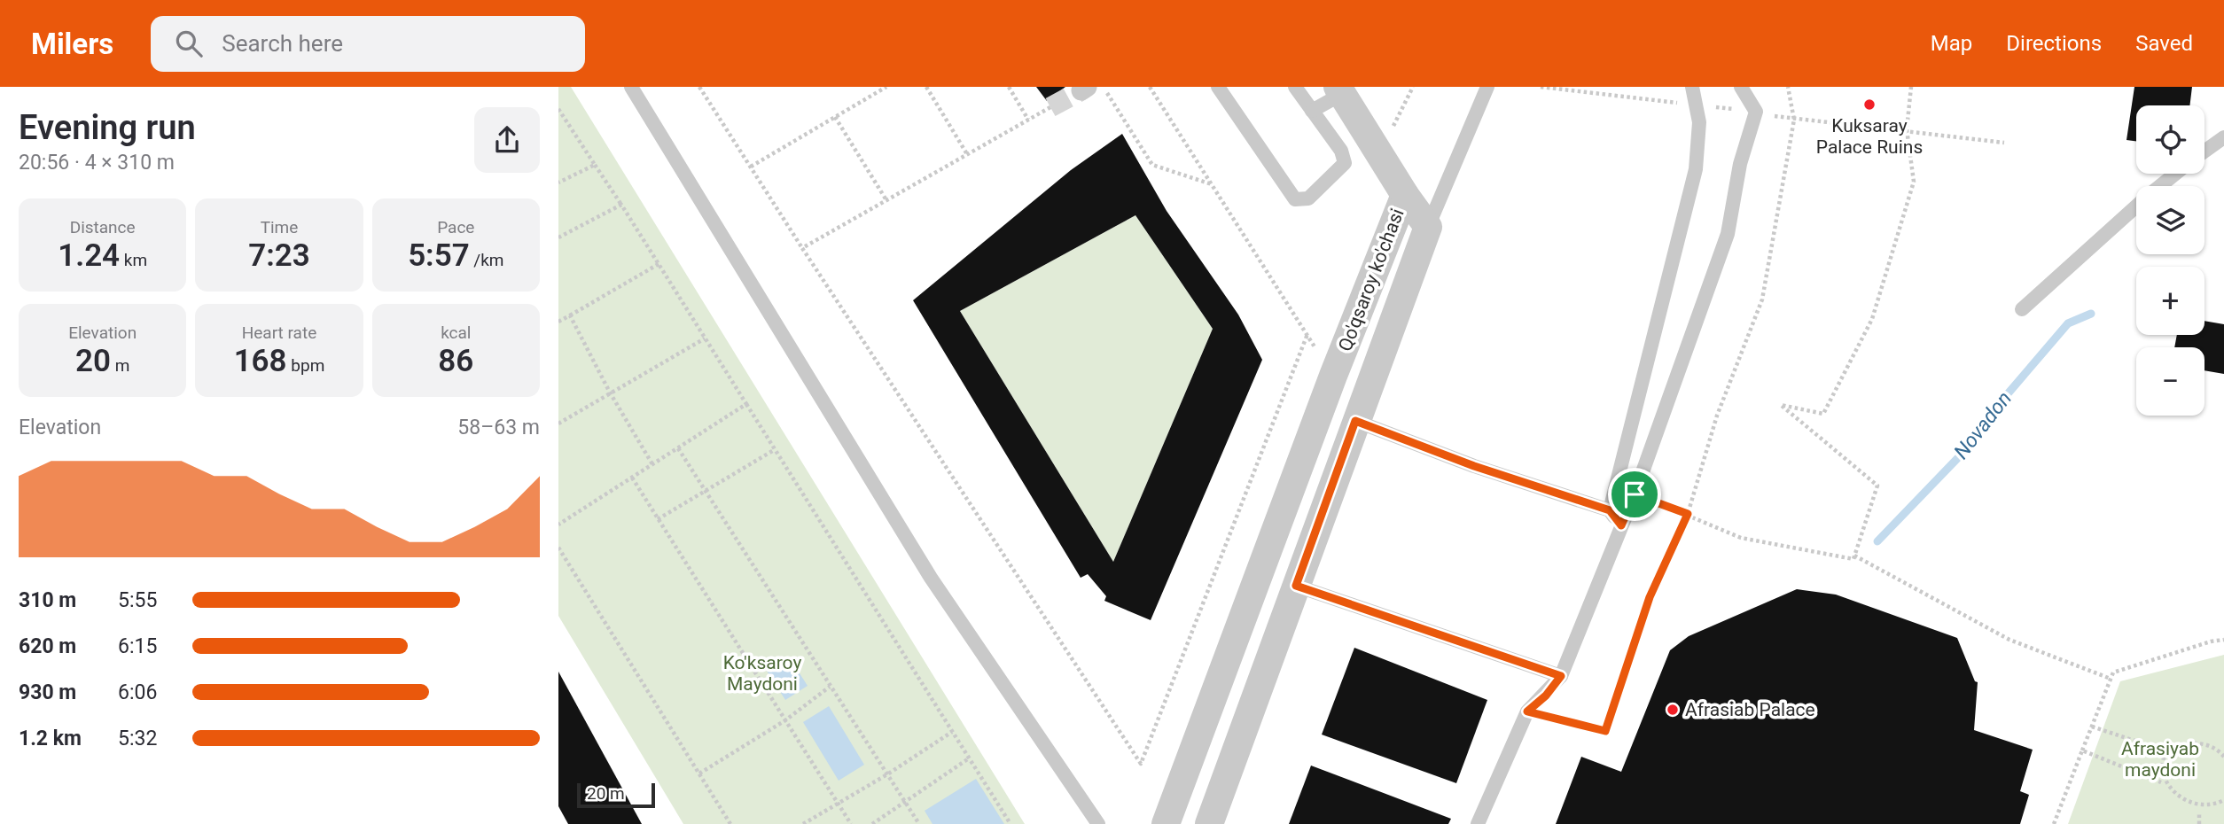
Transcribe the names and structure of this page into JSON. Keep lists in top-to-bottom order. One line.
{"streets":{"street":["Qo'qsaroy ko'chasi"]},"water":["Novadon"],"parks":["Ko'ksaroy Maydoni","Afrasiyab maydoni"],"places":["Kuksaray Palace Ruins","Afrasiab Palace"],"scale_bar":"20 m","page":{"header":"Milers","search":"Search here","nav":["Map","Directions","Saved"],"heading":["Evening run","20:56 · 4 × 310 m"],"map_buttons":["+","−"],"stats":[["Distance","1.24 km"],["Time","7:23"],["Pace","5:57 /km"],["Elevation","20 m"],["Heart rate","168 bpm"],["kcal","86"]],"chart":["Elevation","58–63 m"],"list":[{"name":"310 m","note":"5:55"},{"name":"620 m","note":"6:15"},{"name":"930 m","note":"6:06"},{"name":"1.2 km","note":"5:32"}],"scale":"20 m"}}
